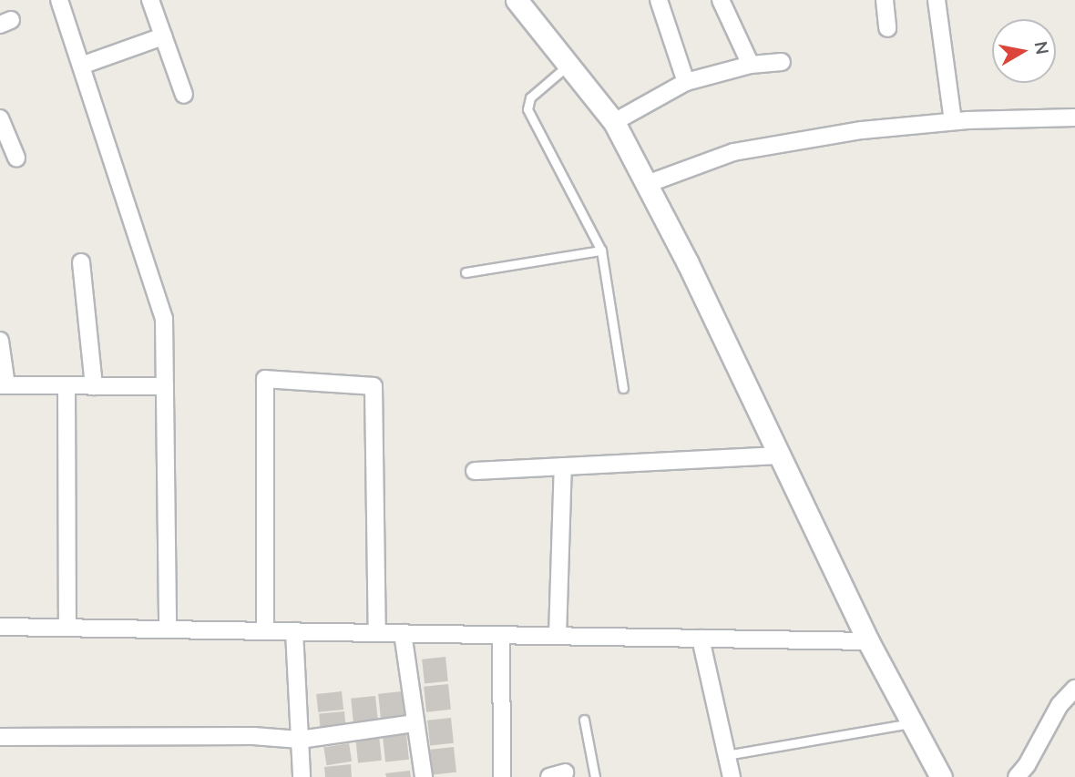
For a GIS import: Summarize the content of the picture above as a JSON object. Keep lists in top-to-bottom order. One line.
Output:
{"north":"right"}
